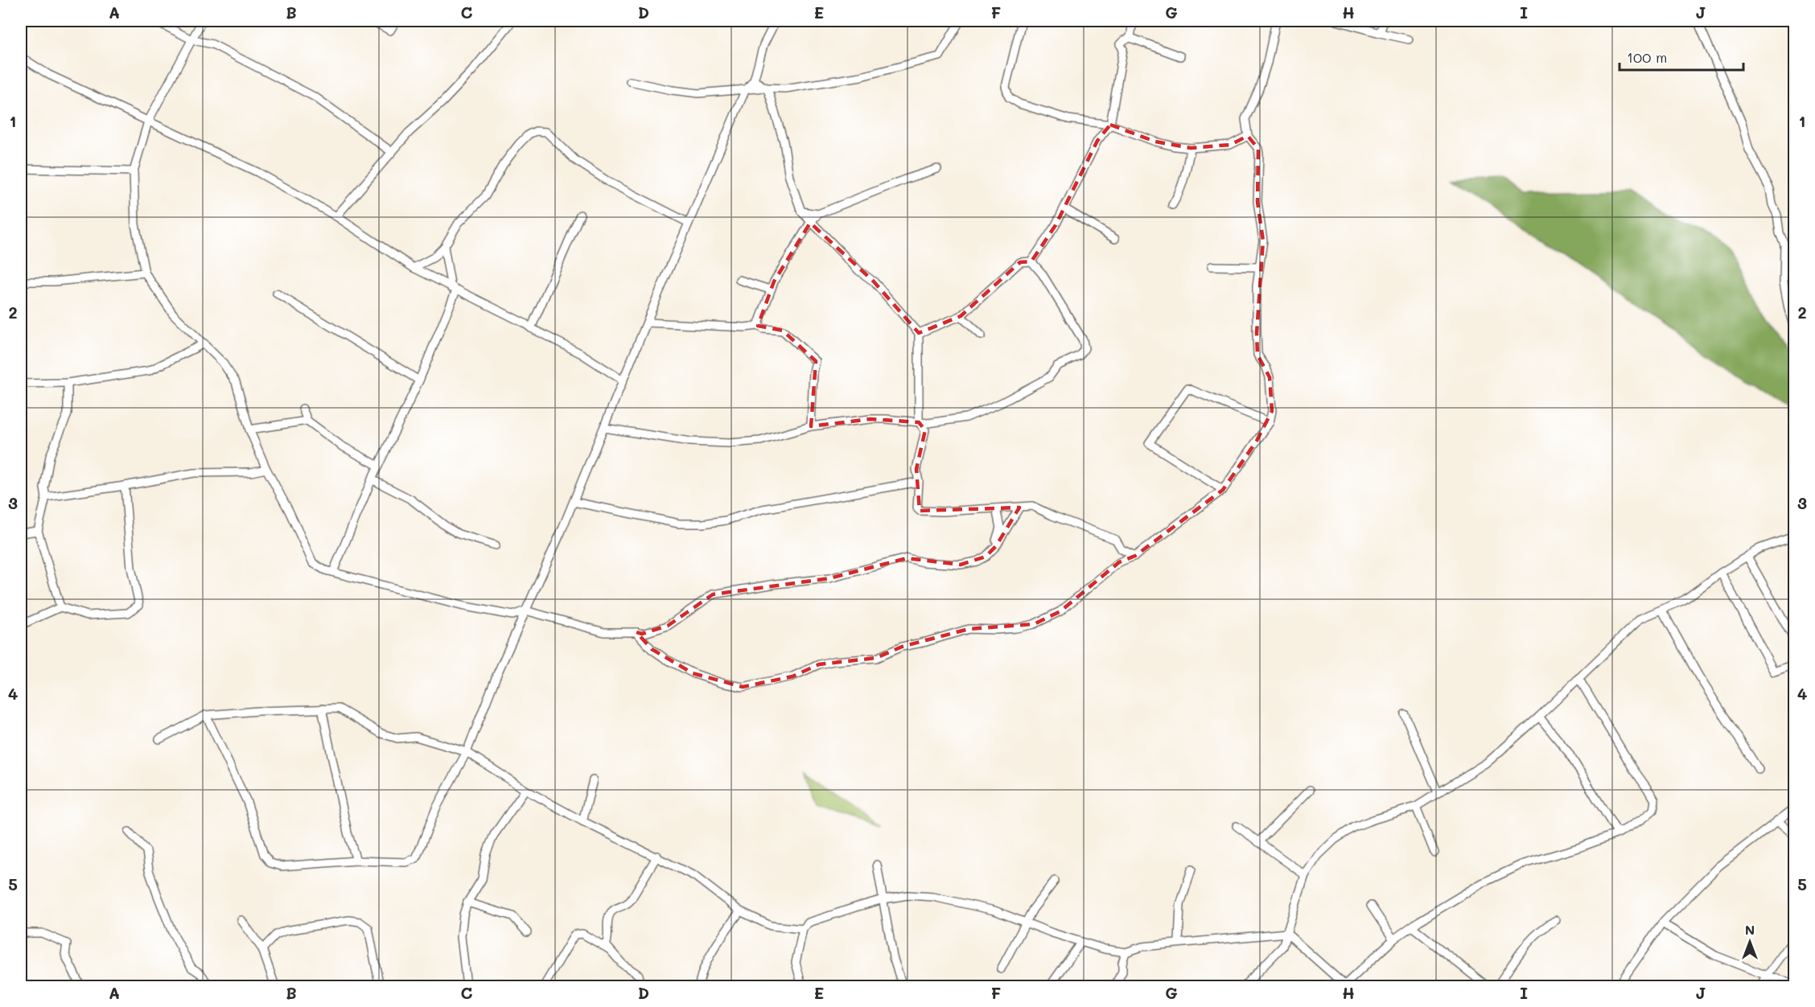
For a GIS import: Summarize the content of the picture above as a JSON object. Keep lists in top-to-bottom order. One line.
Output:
{"scale_bar":"100 m","north":"top","grid":{"columns":["A","B","C","D","E","F","G","H","I","J"],"rows":["1","2","3","4","5"]}}
